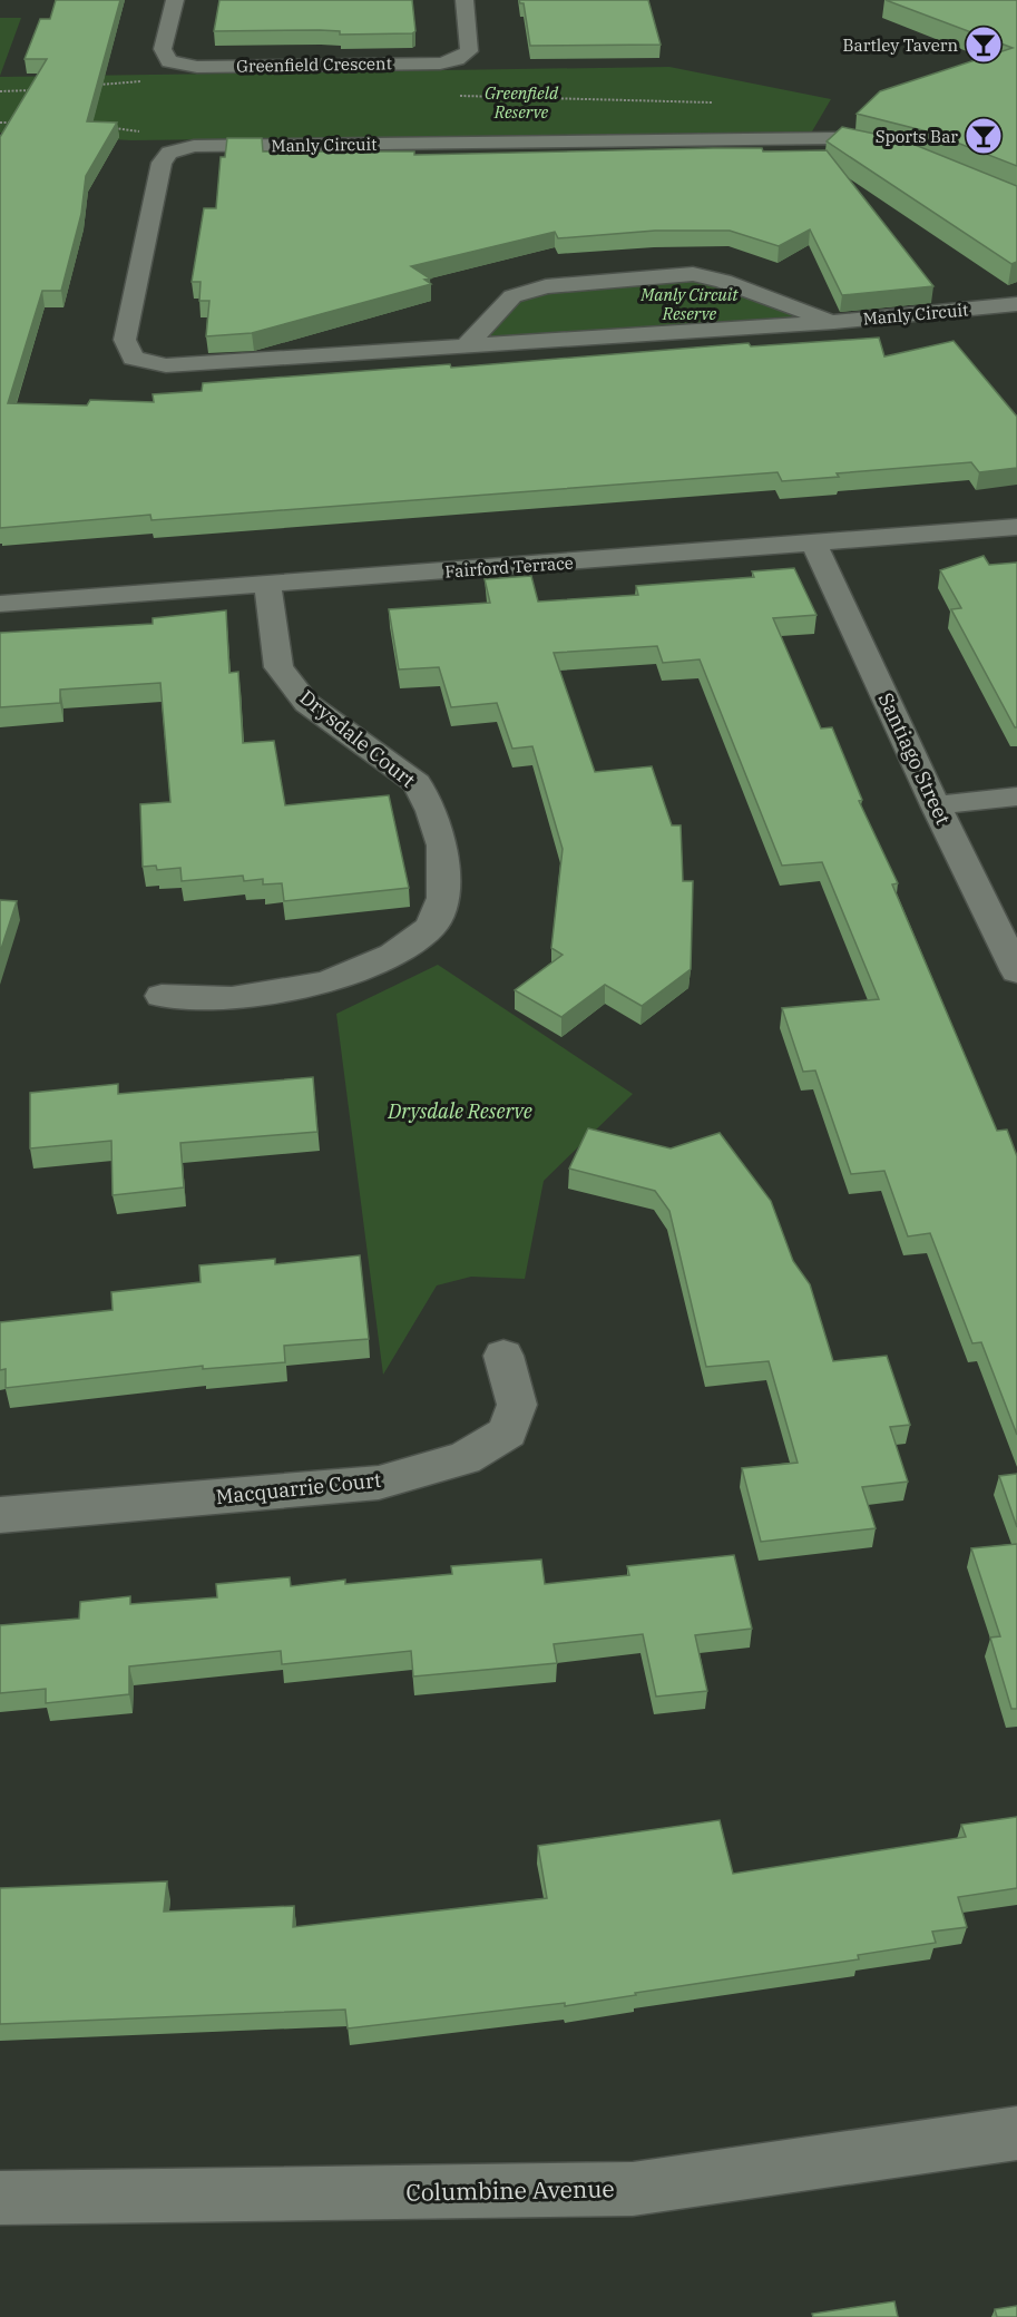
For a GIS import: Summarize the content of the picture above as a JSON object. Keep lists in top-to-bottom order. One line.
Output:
{"streets":{"street":["Greenfield Crescent","Manly Circuit","Fairford Terrace","Drysdale Court","Santiago Street","Macquarrie Court","Columbine Avenue"]},"crossings":[["Fairford Terrace","Drysdale Court"],["Fairford Terrace","Santiago Street"]],"parks":["Greenfield Reserve","Manly Circuit Reserve","Drysdale Reserve"],"places":{"bar":["Bartley Tavern","Sports Bar"]}}
